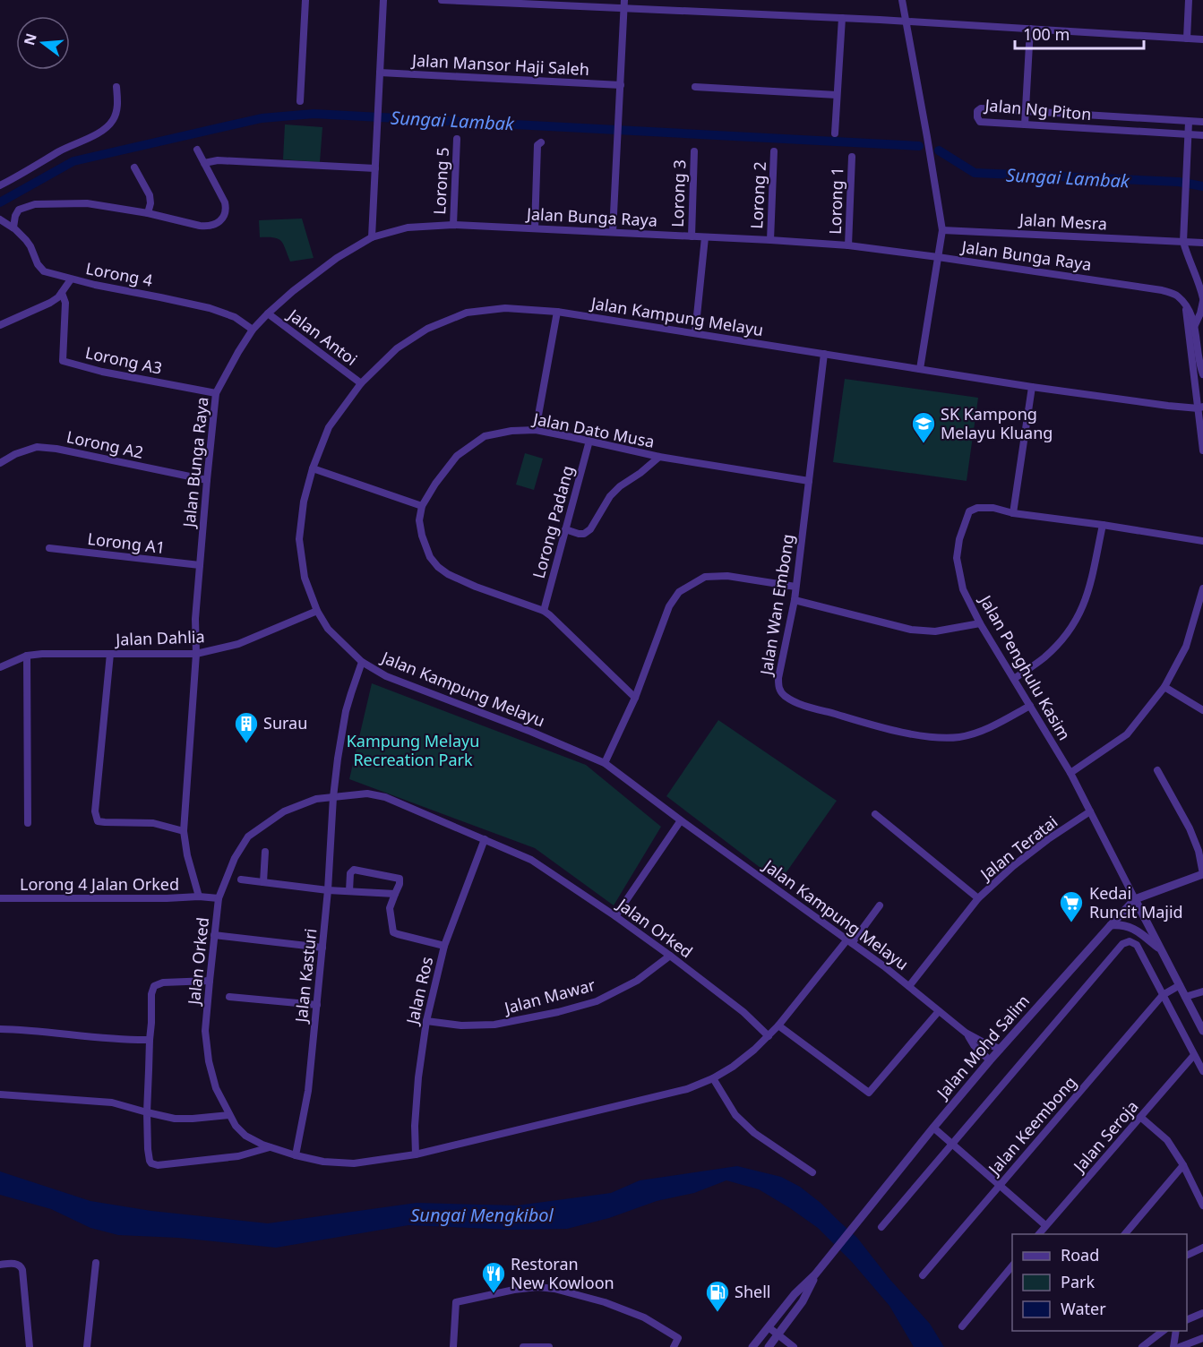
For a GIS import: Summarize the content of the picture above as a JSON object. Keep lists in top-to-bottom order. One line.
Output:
{"streets":{"street":["Jalan Mansor Haji Saleh","Jalan Ng Piton","Lorong 5","Lorong 3","Lorong 2","Lorong 1","Jalan Bunga Raya","Jalan Mesra","Lorong 4","Jalan Kampung Melayu","Jalan Antoi","Lorong A3","Jalan Dato Musa","Lorong A2","Lorong Padang","Lorong A1","Jalan Wan Embong","Jalan Dahlia","Jalan Penghulu Kasim","Jalan Teratai","Lorong 4 Jalan Orked","Jalan Orked","Jalan Kasturi","Jalan Ros","Jalan Mawar","Jalan Mohd Salim","Jalan Keembong","Jalan Seroja"]},"crossings":[["Lorong 5","Jalan Bunga Raya"],["Lorong 3","Jalan Bunga Raya"],["Lorong 2","Jalan Bunga Raya"],["Lorong 1","Jalan Bunga Raya"],["Jalan Bunga Raya","Lorong 4"],["Jalan Bunga Raya","Jalan Antoi"],["Jalan Bunga Raya","Lorong A3"],["Jalan Bunga Raya","Lorong A2"],["Jalan Bunga Raya","Lorong A1"],["Jalan Bunga Raya","Jalan Dahlia"],["Jalan Bunga Raya","Lorong 4 Jalan Orked"],["Jalan Kampung Melayu","Jalan Antoi"],["Jalan Kampung Melayu","Jalan Wan Embong"],["Jalan Kampung Melayu","Jalan Dahlia"],["Jalan Kampung Melayu","Jalan Teratai"],["Jalan Kampung Melayu","Jalan Orked"],["Jalan Kampung Melayu","Jalan Kasturi"],["Jalan Kampung Melayu","Jalan Mohd Salim"],["Jalan Dato Musa","Lorong Padang"],["Jalan Dato Musa","Jalan Wan Embong"],["Jalan Wan Embong","Jalan Penghulu Kasim"],["Jalan Penghulu Kasim","Jalan Teratai"],["Jalan Penghulu Kasim","Jalan Mohd Salim"],["Lorong 4 Jalan Orked","Jalan Orked"],["Jalan Orked","Jalan Kasturi"],["Jalan Orked","Jalan Ros"],["Jalan Orked","Jalan Mawar"],["Jalan Ros","Jalan Mawar"]],"water":["Sungai Lambak","Sungai Mengkibol"],"parks":["Kampung Melayu Recreation Park"],"places":{"school or university":["SK Kampong Melayu Kluang"],"building":["Surau"],"supermarket":["Kedai Runcit Majid"],"restaurant":["Restoran New Kowloon"],"fuel station":["Shell"]},"legend":["Road","Park","Water"],"scale_bar":"100 m","north":"left"}
